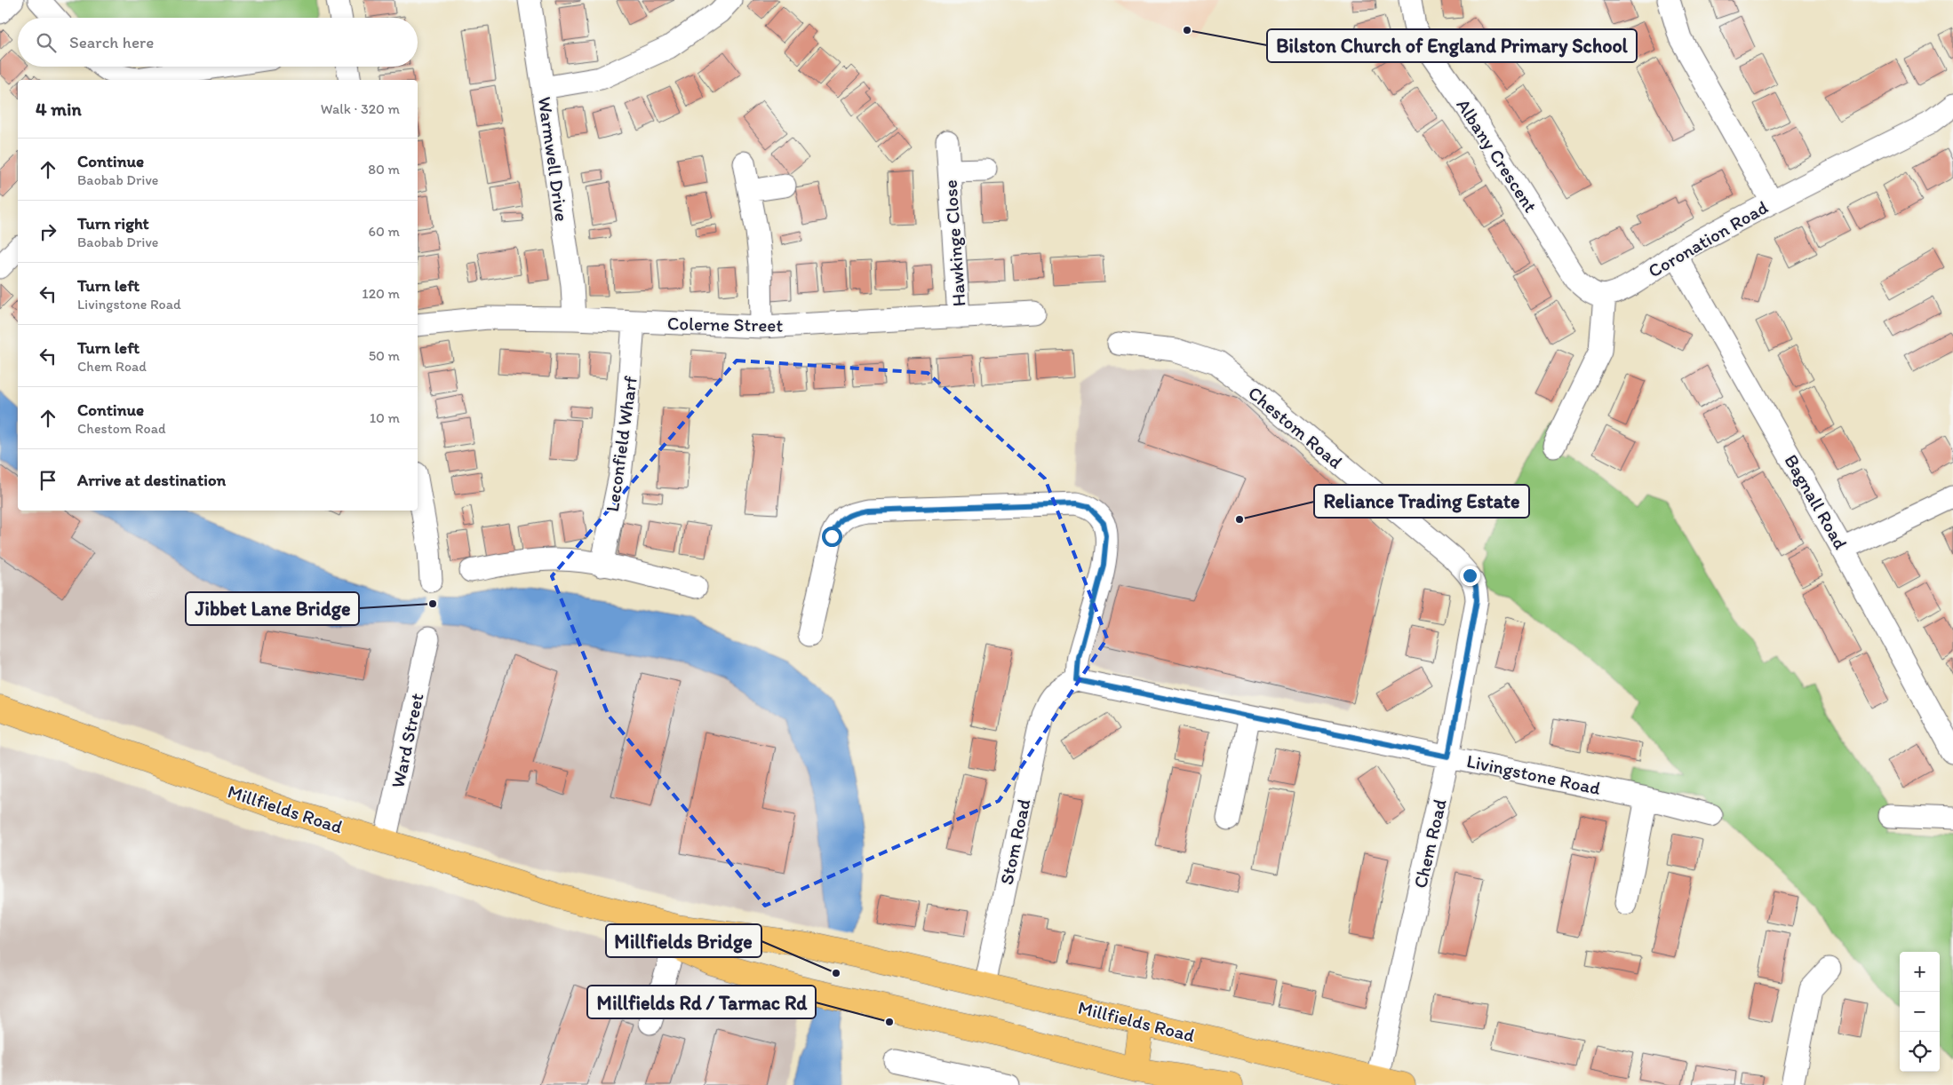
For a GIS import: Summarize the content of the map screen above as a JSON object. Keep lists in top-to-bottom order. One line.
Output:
{"streets":{"main road":["Millfields Road"],"street":["Albany Crescent","Warmwell Drive","Coronation Road","Hawkinge Close","Colerne Street","Chestom Road","Leconfield Wharf","Bagnall Road","Ward Street","Livingstone Road","Stom Road","Chem Road"]},"crossings":[["Albany Crescent","Coronation Road"],["Warmwell Drive","Colerne Street"],["Coronation Road","Bagnall Road"],["Hawkinge Close","Colerne Street"],["Colerne Street","Leconfield Wharf"],["Chestom Road","Chem Road"],["Ward Street","Millfields Road"],["Livingstone Road","Stom Road"],["Livingstone Road","Chem Road"],["Millfields Road","Stom Road"],["Millfields Road","Chem Road"]],"places":["Bilston Church of England Primary School","Reliance Trading Estate","Jibbet Lane Bridge","Millfields Bridge","Millfields Rd / Tarmac Rd"],"page":{"search":"Search here","heading":["4 min","Walk · 320 m"],"list":[["Continue","Baobab Drive","80 m"],["Turn right","Baobab Drive","60 m"],["Turn left","Livingstone Road","120 m"],["Turn left","Chem Road","50 m"],["Continue","Chestom Road","10 m"],"Arrive at destination"],"map_buttons":["+","−"]}}
